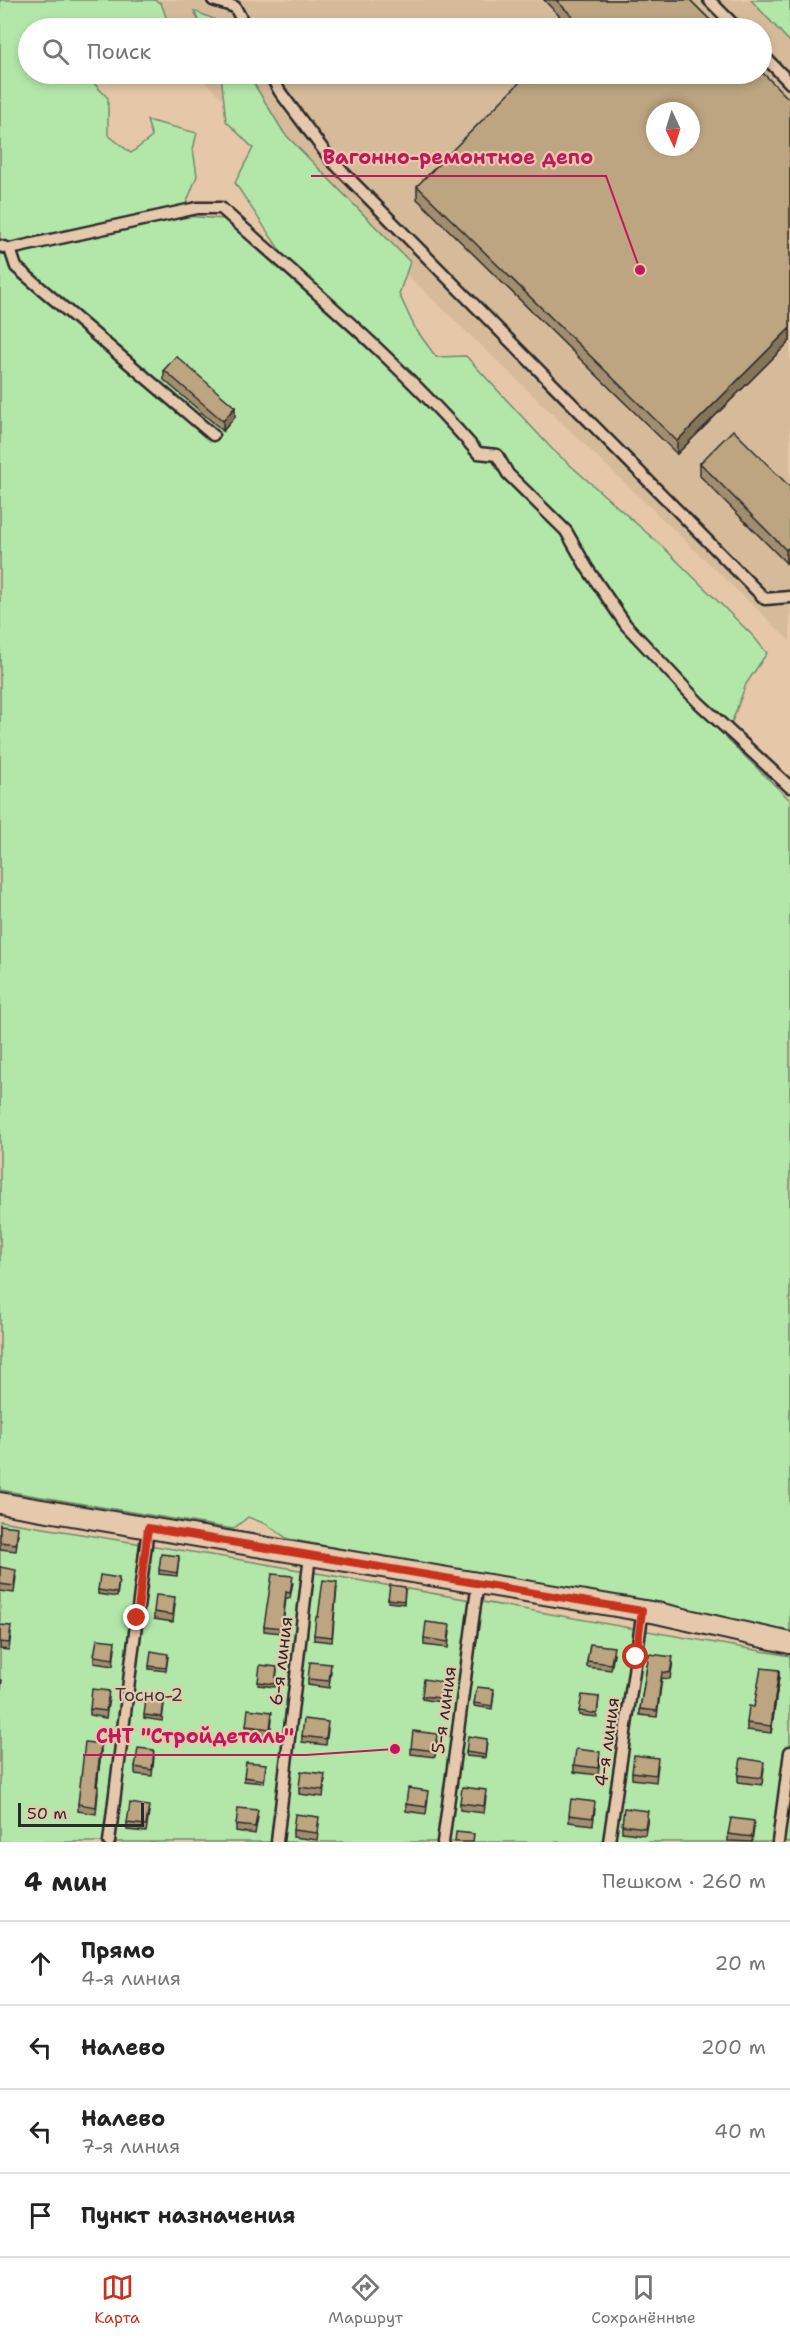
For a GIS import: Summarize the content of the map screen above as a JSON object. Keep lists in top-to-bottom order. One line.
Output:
{"streets":{"lane":["6-я линия","5-я линия","4-я линия"]},"parks":["Тосно-2"],"places":["Вагонно-ремонтное депо","СНТ \"Стройдеталь\""],"scale_bar":"50 m","north":"bottom","page":{"search":"Поиск","scale":"50 m","heading":["4 мин","Пешком · 260 m"],"list":[["Прямо","4-я линия","20 m"],["Налево","200 m"],["Налево","7-я линия","40 m"],"Пункт назначения"],"nav":["Карта","Маршрут","Сохранённые"]}}
